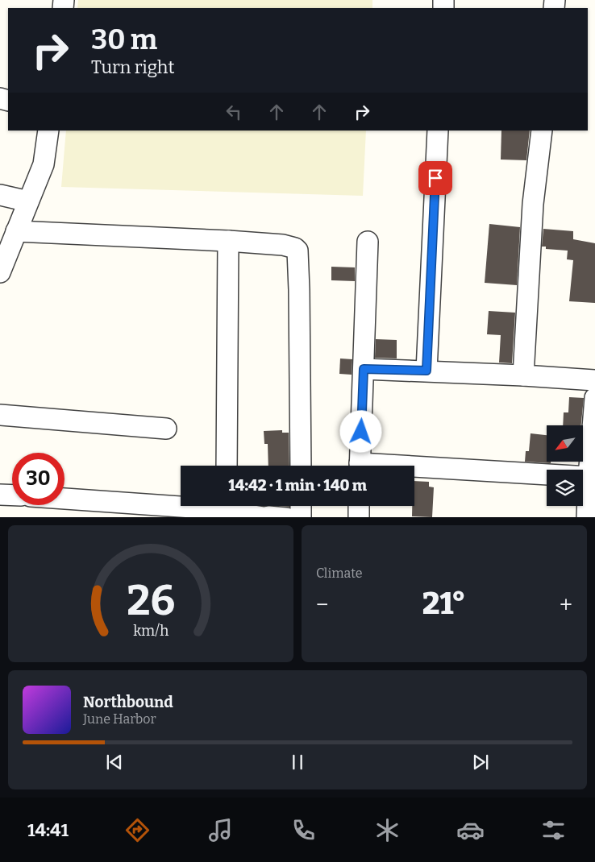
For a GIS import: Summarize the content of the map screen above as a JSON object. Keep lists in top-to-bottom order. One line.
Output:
{"north":"bottom left","page":{"turn":["30 m","Turn right"],"limit":"30","trip":"14:42 · 1 min · 140 m","tile":"Climate","heat":["−","21°","+"],"song":["Northbound","June Harbor"],"tabs":"14:41","gauge":["26","km/h"]}}
